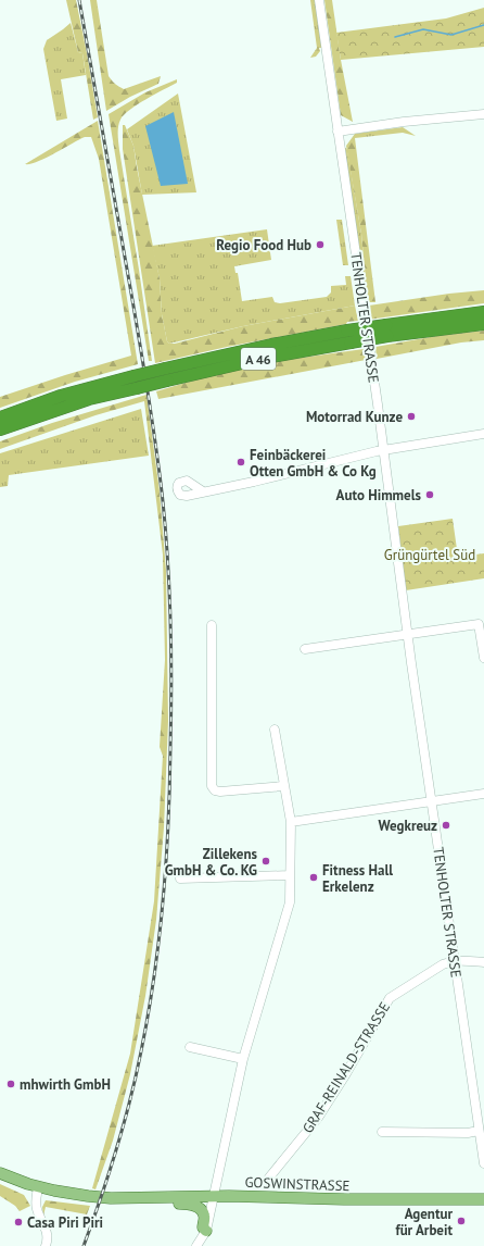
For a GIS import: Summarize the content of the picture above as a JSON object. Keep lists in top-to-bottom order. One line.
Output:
{"streets":{"highway":["A 46"],"main road":["GOSWINSTRASSE"],"street":["TENHOLTER STRASSE","GRAF-REINALD-STRASSE"]},"crossings":[["TENHOLTER STRASSE","GRAF-REINALD-STRASSE"]],"parks":["Grüngürtel Süd"],"places":["Regio Food Hub","Motorrad Kunze","Feinbäckerei Otten GmbH & Co Kg","Auto Himmels","Wegkreuz","Zillekens GmbH & Co. KG","Fitness Hall Erkelenz","mhwirth GmbH","Agentur für Arbeit","Casa Piri Piri"]}
